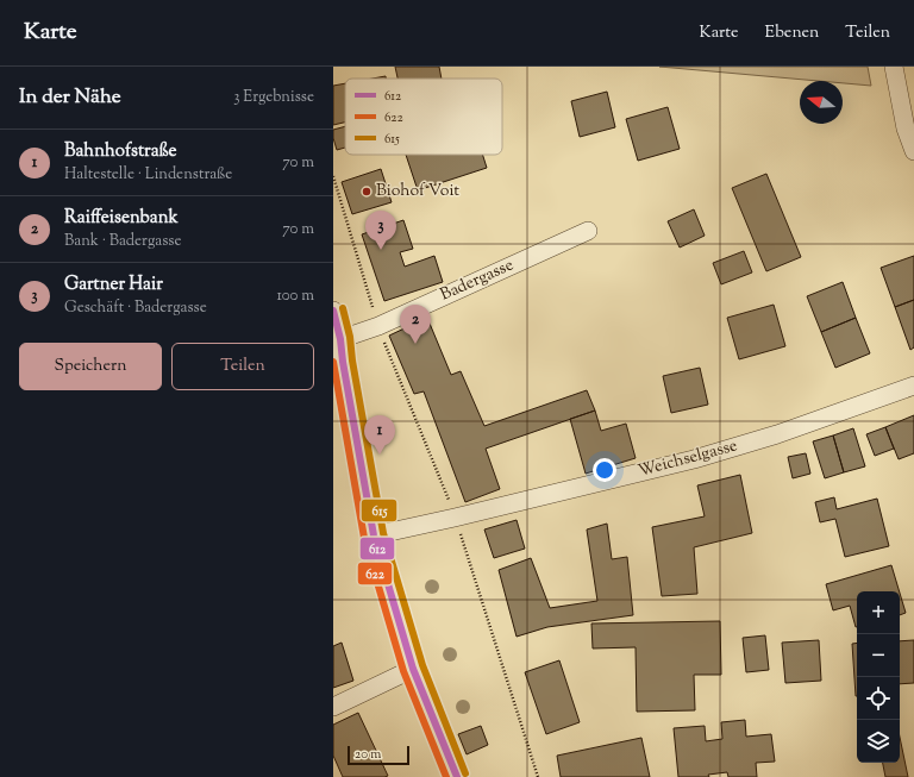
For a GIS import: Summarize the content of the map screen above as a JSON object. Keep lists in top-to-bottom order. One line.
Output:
{"streets":{"street":["Badergasse","Weichselgasse"]},"places":["Biohof Voit"],"lines":["transit line 615","transit line 612","transit line 622"],"legend":["612","622","615"],"scale_bar":"20 m","north":"left","page":{"header":"Karte","nav":["Karte","Ebenen","Teilen"],"heading":["In der Nähe","3 Ergebnisse"],"list":[{"mark":"1","name":"Bahnhofstraße","note":"Haltestelle · Lindenstraße","value":"70 m"},{"mark":"2","name":"Raiffeisenbank","note":"Bank · Badergasse","value":"70 m"},{"mark":"3","name":"Gartner Hair","note":"Geschäft · Badergasse","value":"100 m"}],"pins":["3","2","1"],"buttons":["Speichern","Teilen"],"map_buttons":["+","−"],"scale":"20 m"}}
